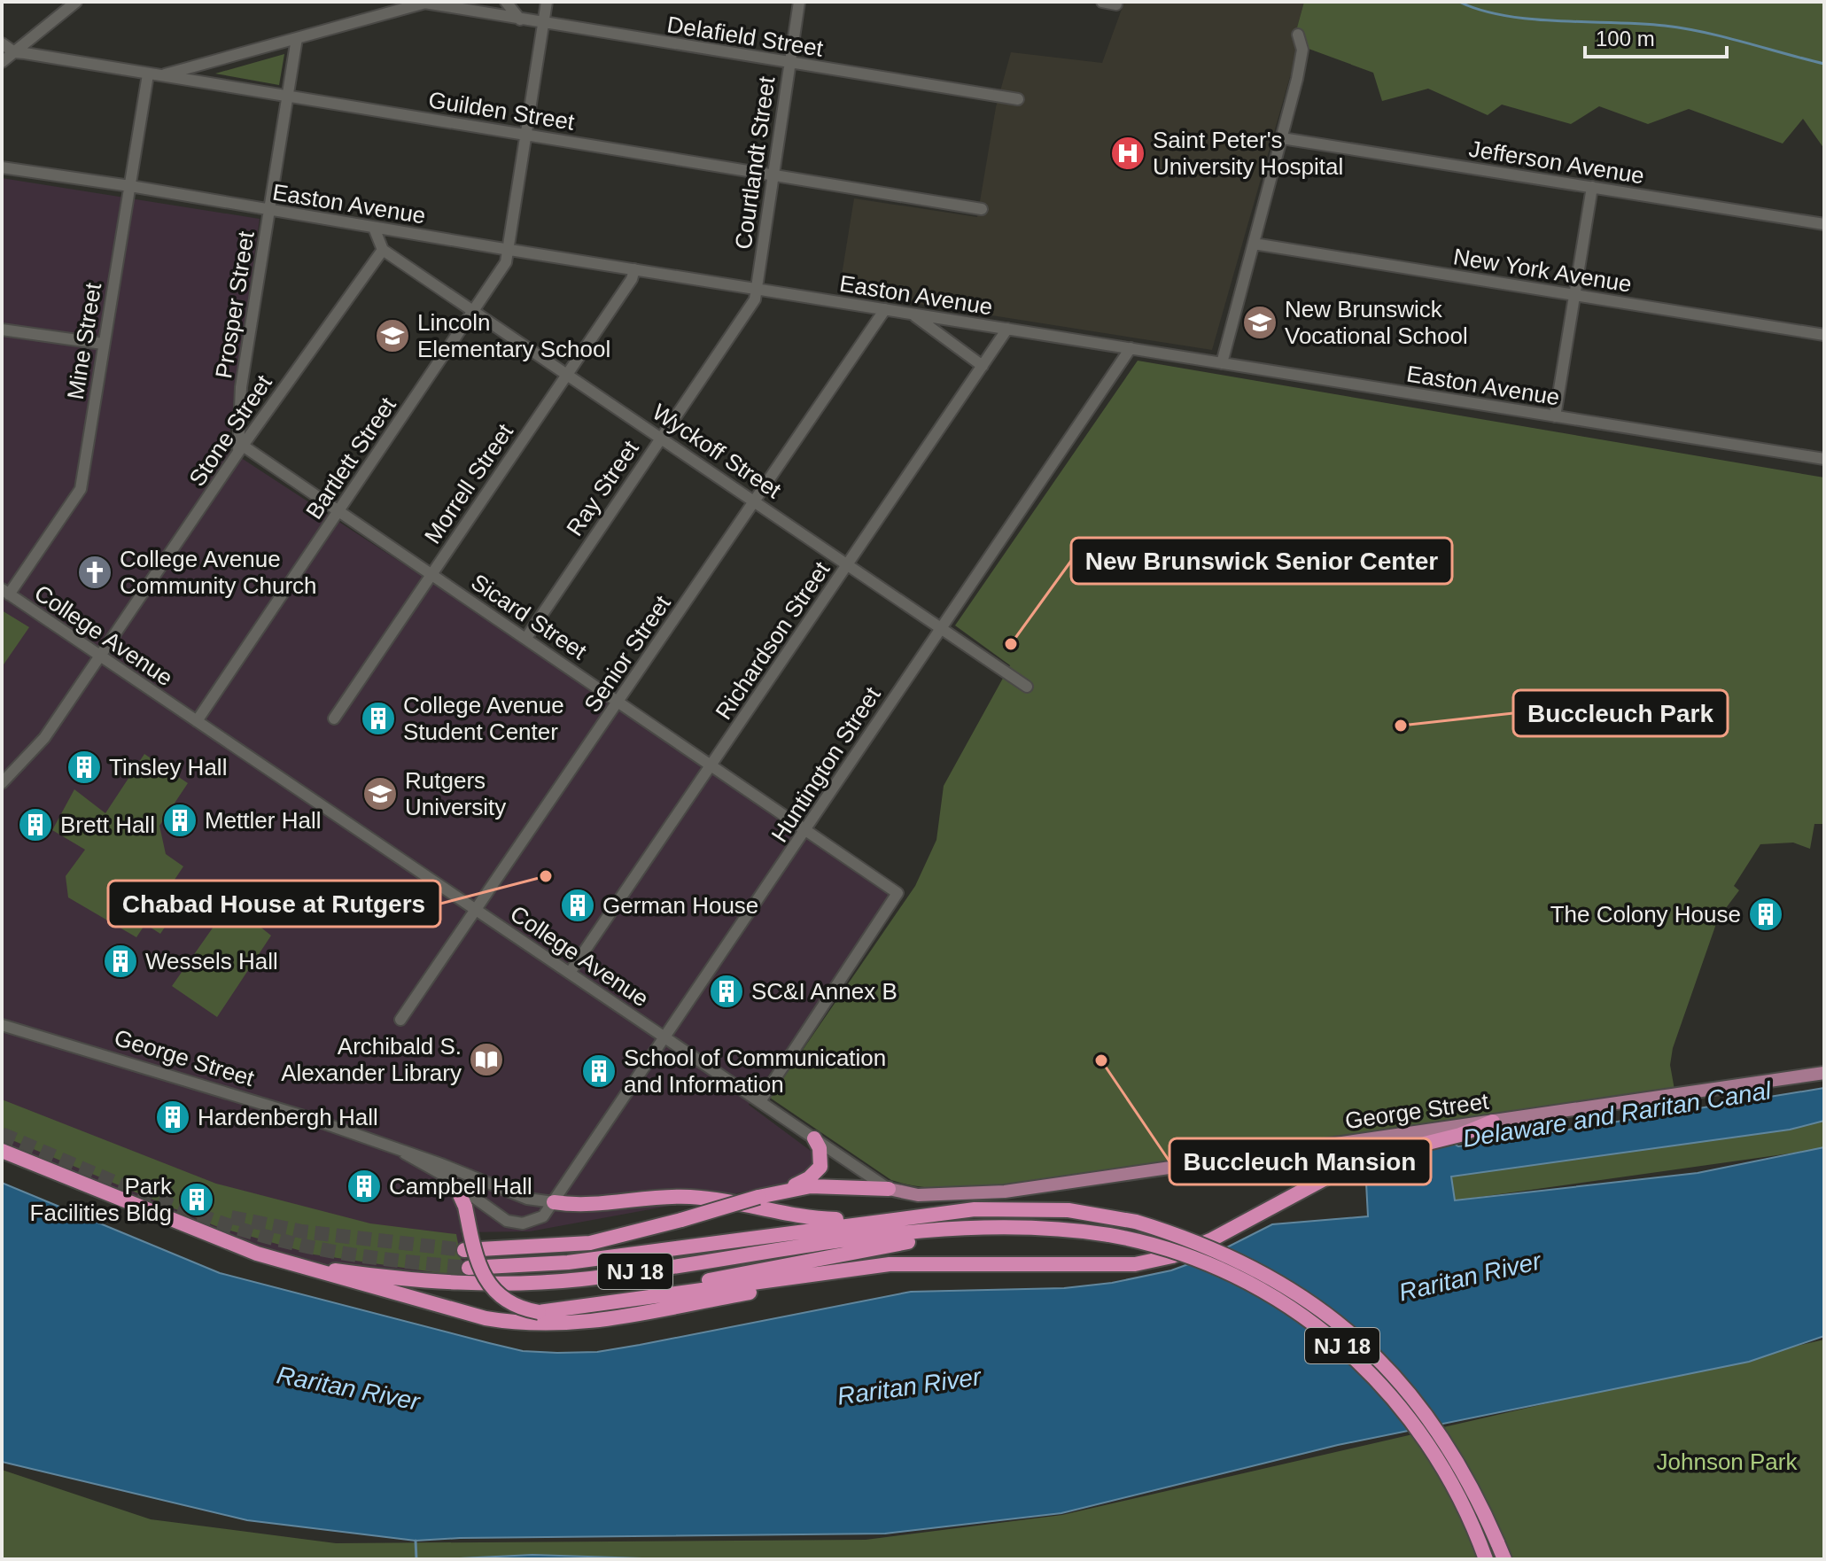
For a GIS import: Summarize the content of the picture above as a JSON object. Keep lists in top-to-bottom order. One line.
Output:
{"streets":{"highway":["NJ 18"],"main road":["George Street"],"street":["Delafield Street","Guilden Street","Jefferson Avenue","Courtlandt Street","Easton Avenue","New York Avenue","Prosper Street","Mine Street","Stone Street","Wyckoff Street","Bartlett Street","Morrell Street","Ray Street","Sicard Street","College Avenue","Richardson Street","Senior Street","Huntington Street"]},"crossings":[["Delafield Street","Courtlandt Street"],["Delafield Street","Bartlett Street"],["Guilden Street","Courtlandt Street"],["Guilden Street","Prosper Street"],["Guilden Street","Mine Street"],["Guilden Street","Bartlett Street"],["Courtlandt Street","Easton Avenue"],["Courtlandt Street","Ray Street"],["Easton Avenue","Prosper Street"],["Easton Avenue","Mine Street"],["Easton Avenue","Bartlett Street"],["Easton Avenue","Morrell Street"],["Easton Avenue","Ray Street"],["Easton Avenue","Richardson Street"],["Easton Avenue","Senior Street"],["Easton Avenue","Huntington Street"],["Prosper Street","Stone Street"],["Prosper Street","Sicard Street"],["Mine Street","College Avenue"],["Stone Street","Wyckoff Street"],["Stone Street","Sicard Street"],["Stone Street","College Avenue"],["Wyckoff Street","Bartlett Street"],["Wyckoff Street","Morrell Street"],["Wyckoff Street","Ray Street"],["Wyckoff Street","Richardson Street"],["Wyckoff Street","Senior Street"],["Wyckoff Street","Huntington Street"],["Bartlett Street","Sicard Street"],["Bartlett Street","College Avenue"],["Morrell Street","Sicard Street"],["Ray Street","Sicard Street"],["Sicard Street","College Avenue"],["Sicard Street","Richardson Street"],["Sicard Street","Senior Street"],["Sicard Street","Huntington Street"],["College Avenue","Richardson Street"],["College Avenue","Senior Street"],["College Avenue","Huntington Street"],["College Avenue","George Street"],["Huntington Street","George Street"]],"water":["Delaware and Raritan Canal","Raritan River"],"parks":["Johnson Park"],"places":{"hospital":["Saint Peter's University Hospital"],"school or university":["New Brunswick Vocational School","Lincoln Elementary School","Rutgers University"],"church":["College Avenue Community Church"],"other":["New Brunswick Senior Center","Buccleuch Park","Chabad House at Rutgers","Buccleuch Mansion"],"building":["College Avenue Student Center","Tinsley Hall","Mettler Hall","Brett Hall","German House","The Colony House","Wessels Hall","SC&I Annex B","School of Communication and Information","Hardenbergh Hall","Campbell Hall","Park Facilities Bldg"],"library":["Archibald S. Alexander Library"]},"scale_bar":"100 m"}
